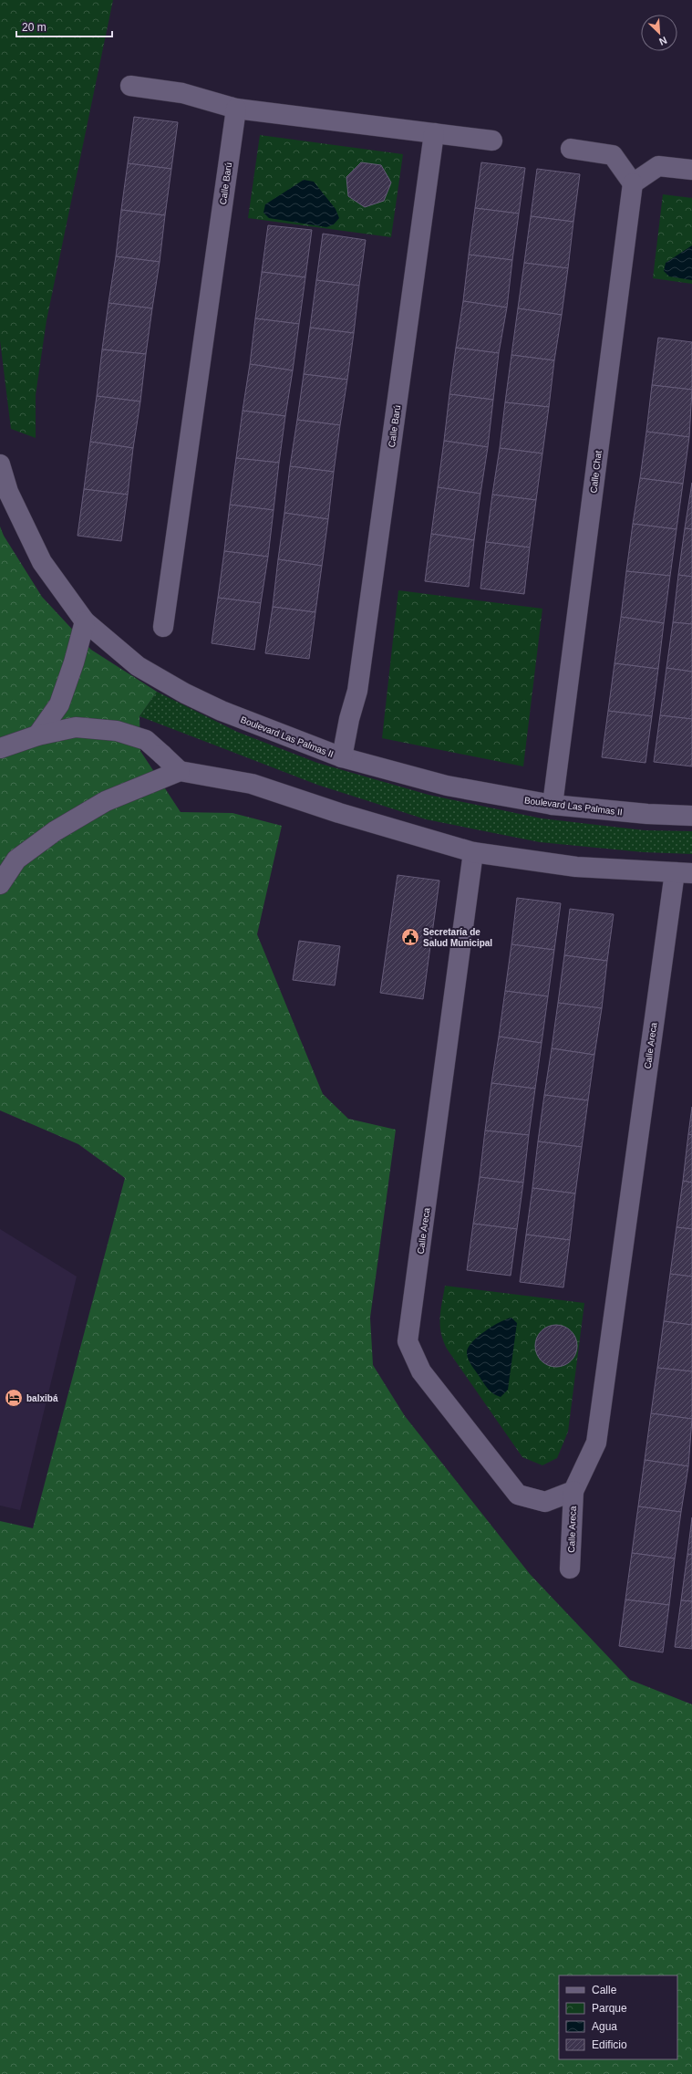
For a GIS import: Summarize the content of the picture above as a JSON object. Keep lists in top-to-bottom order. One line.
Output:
{"streets":{"street":["Calle Barú","Calle Chat","Boulevard Las Palmas II","Calle Areca"]},"crossings":[["Calle Barú","Boulevard Las Palmas II"],["Calle Chat","Boulevard Las Palmas II"]],"places":{"public building":["Secretaría de Salud Municipal"],"hotel":["balxibá"]},"legend":["Calle","Parque","Agua","Edificio"],"scale_bar":"20 m","north":"bottom right"}
